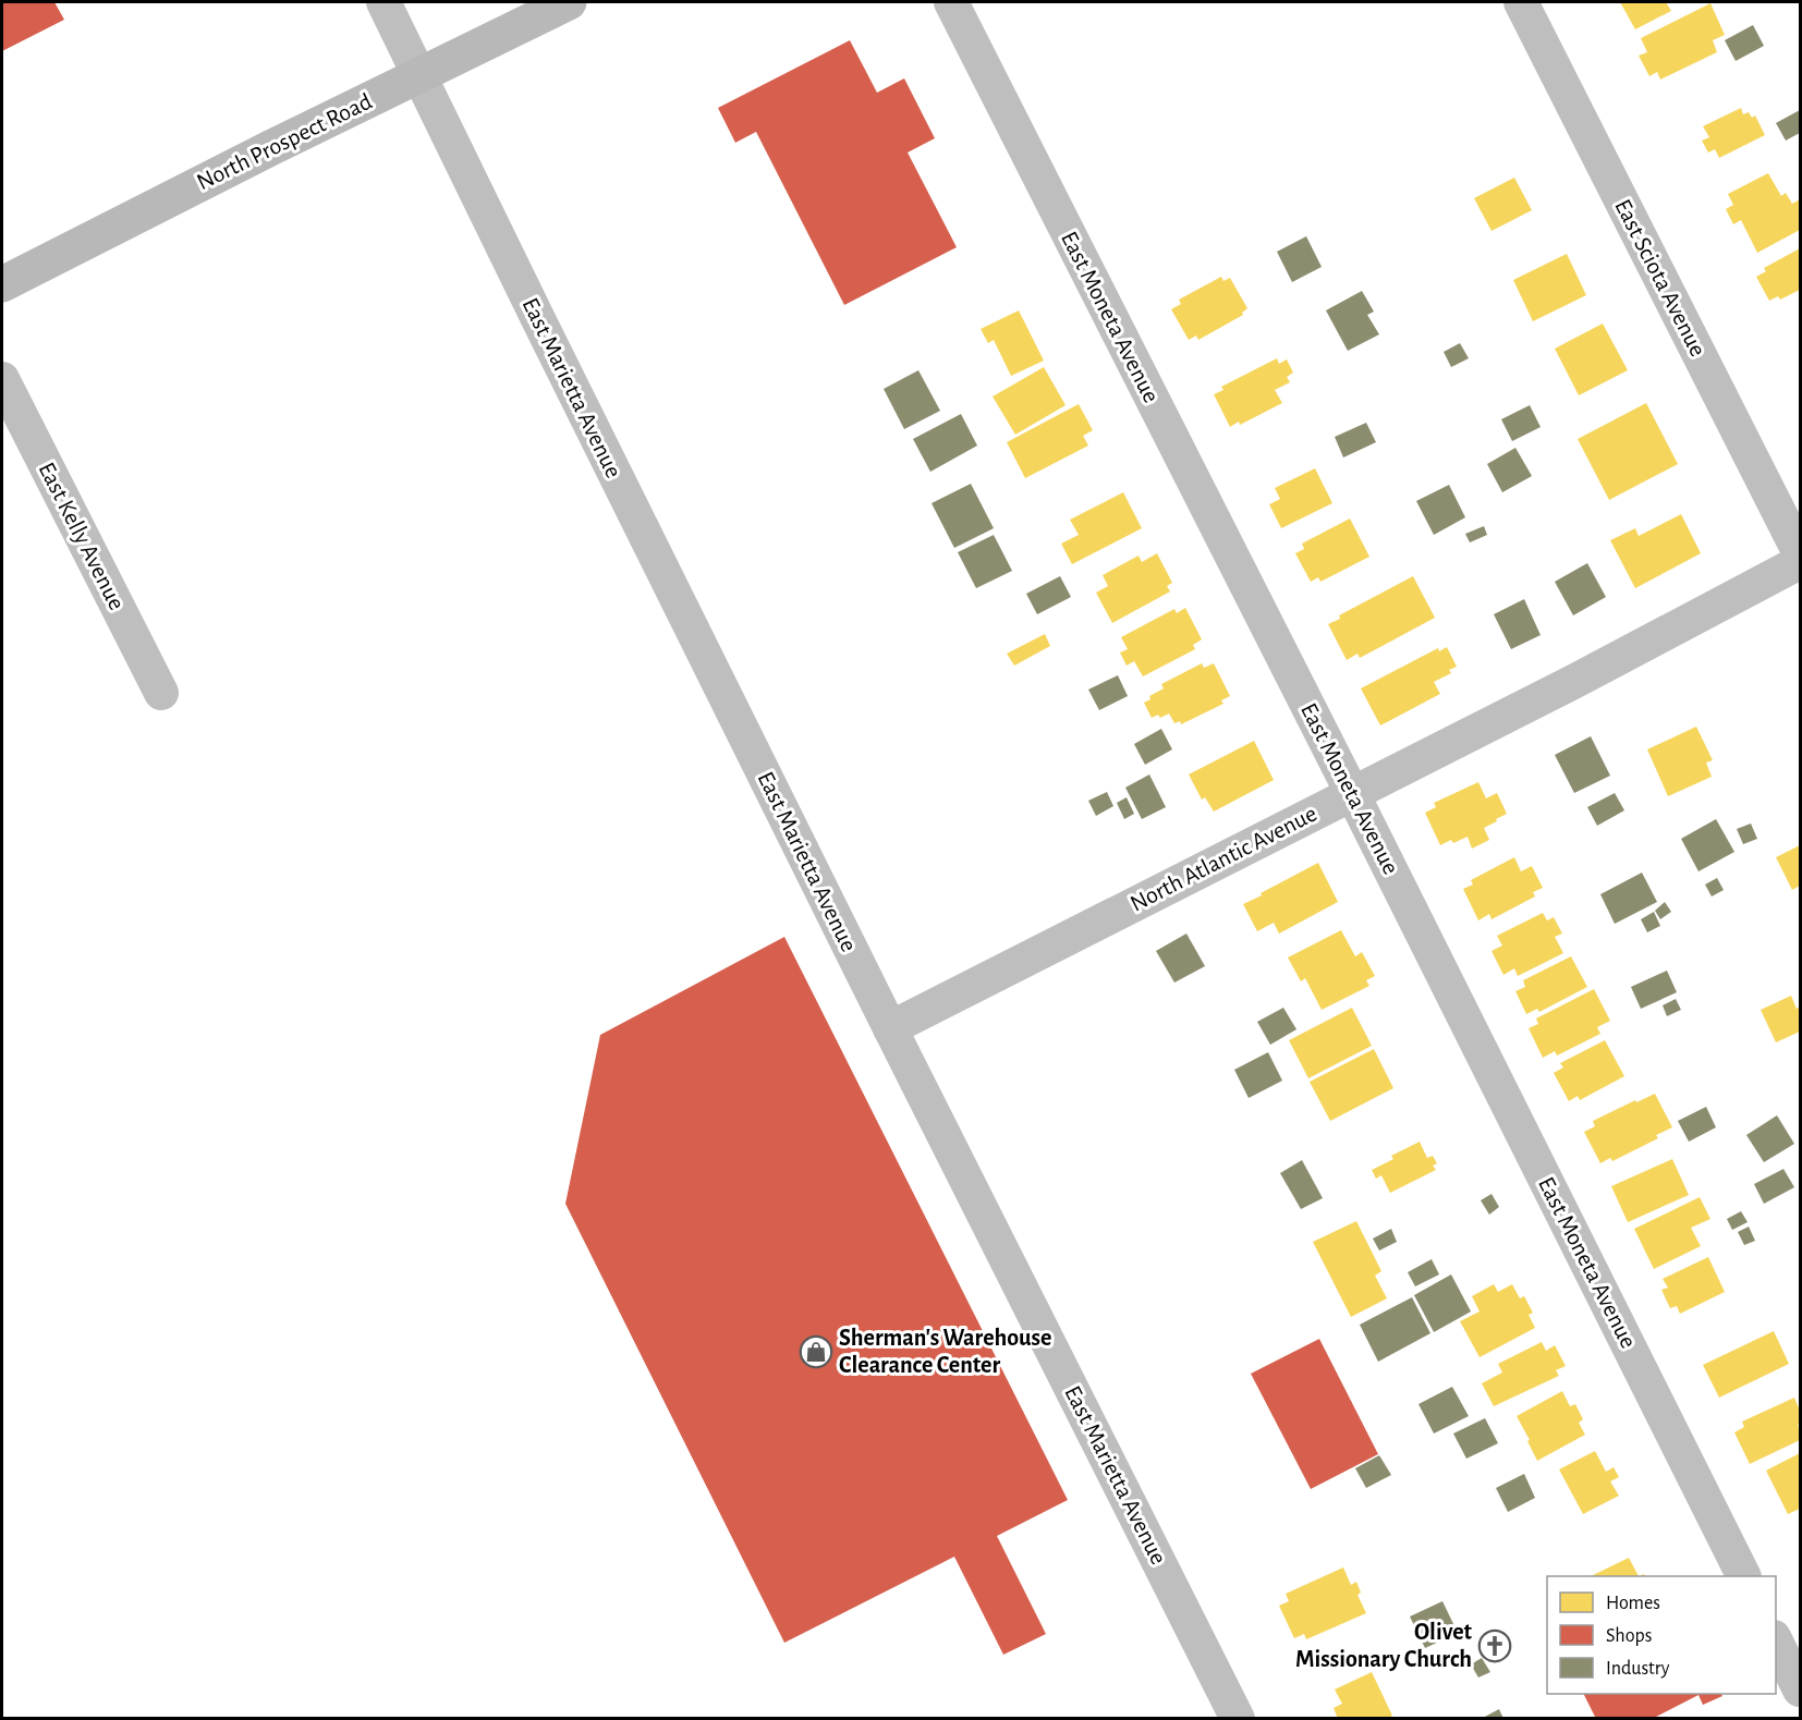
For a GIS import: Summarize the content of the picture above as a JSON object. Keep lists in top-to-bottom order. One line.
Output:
{"streets":{"main road":["North Prospect Road"],"street":["East Sciota Avenue","East Moneta Avenue","East Marietta Avenue","East Kelly Avenue","North Atlantic Avenue"]},"crossings":[["North Prospect Road","East Marietta Avenue"],["East Moneta Avenue","North Atlantic Avenue"],["East Marietta Avenue","North Atlantic Avenue"]],"places":{"shop":["Sherman's Warehouse Clearance Center"],"church":["Olivet Missionary Church"]},"legend":["Homes","Shops","Industry"]}
